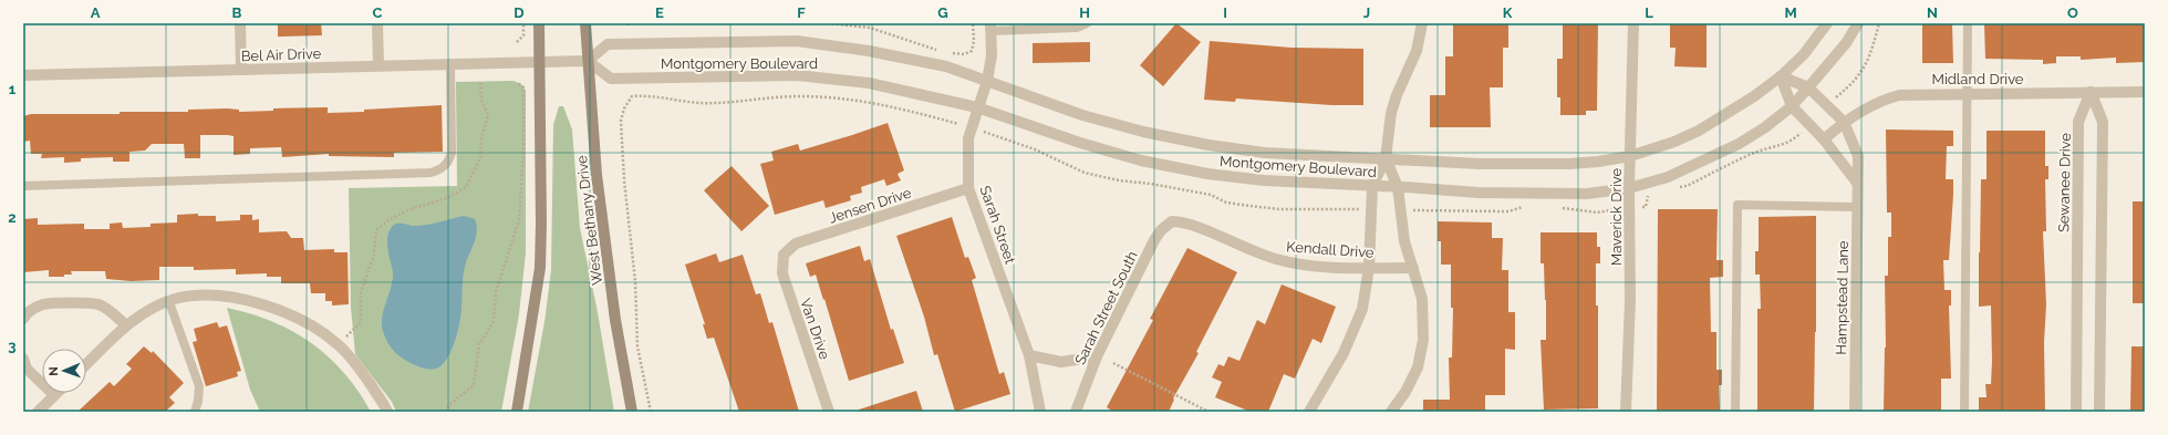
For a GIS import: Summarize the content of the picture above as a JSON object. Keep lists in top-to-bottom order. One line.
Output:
{"streets":{"main road":["West Bethany Drive"],"street":["Bel Air Drive","Montgomery Boulevard","Midland Drive","Sewanee Drive","Jensen Drive","Maverick Drive","Sarah Street","Kendall Drive","Hampstead Lane","Sarah Street South","Van Drive"]},"crossings":[["Montgomery Boulevard","Maverick Drive"],["Montgomery Boulevard","West Bethany Drive"],["Montgomery Boulevard","Sarah Street"],["Montgomery Boulevard","Hampstead Lane"],["Midland Drive","Sewanee Drive"],["Midland Drive","Hampstead Lane"],["Jensen Drive","Sarah Street"],["Jensen Drive","Van Drive"],["Kendall Drive","Sarah Street South"]],"north":"left","grid":{"columns":["A","B","C","D","E","F","G","H","I","J","K","L","M","N","O"],"rows":["1","2","3"]}}
